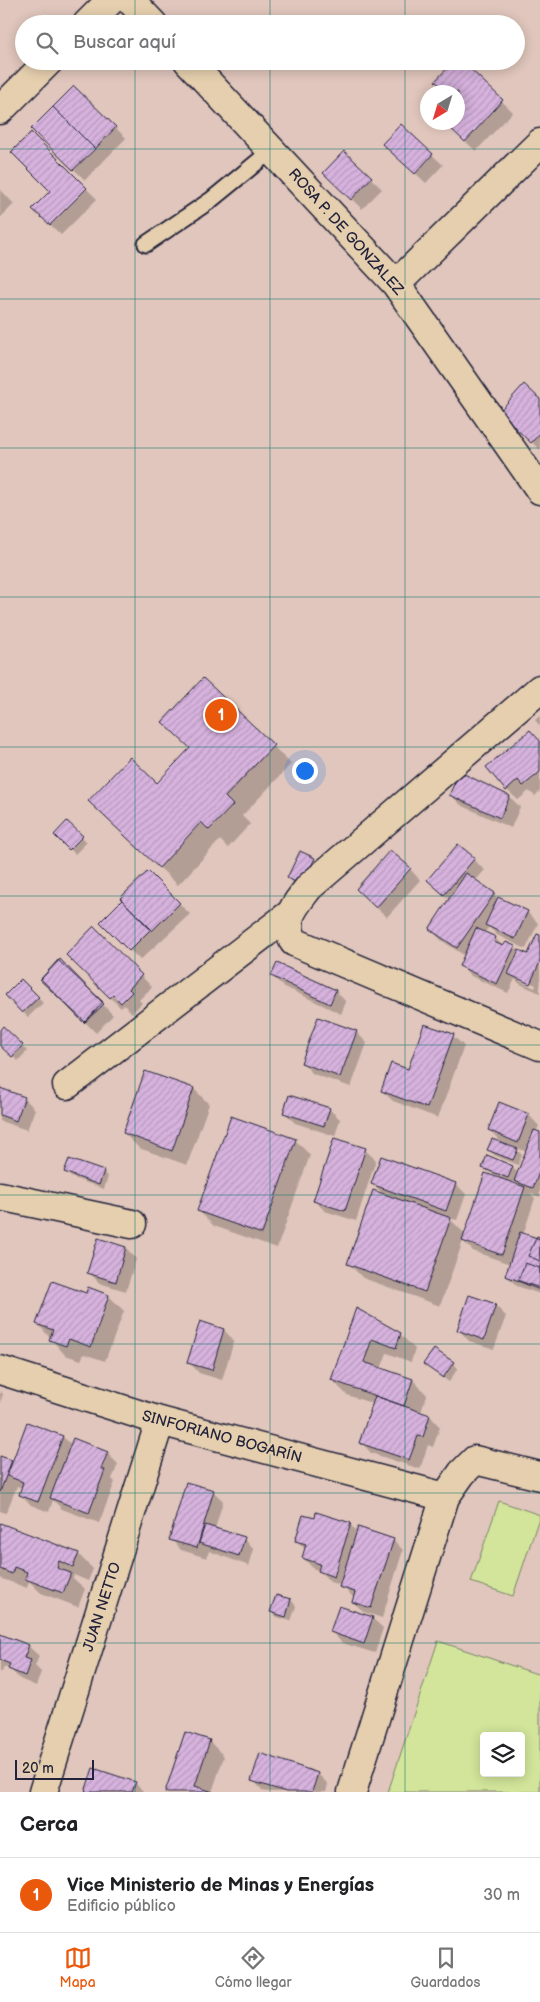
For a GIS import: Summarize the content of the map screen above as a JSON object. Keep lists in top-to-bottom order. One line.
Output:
{"streets":{"street":["ROSA P. DE GONZALEZ","SINFORIANO BOGARÍN","JUAN NETTO"]},"crossings":[["SINFORIANO BOGARÍN","JUAN NETTO"]],"scale_bar":"20 m","north":"bottom left","page":{"search":"Buscar aquí","pins":"1","scale":"20 m","heading":"Cerca","list":[{"mark":"1","name":"Vice Ministerio de Minas y Energías","note":"Edificio público","value":"30 m"}],"nav":["Mapa","Cómo llegar","Guardados"]}}
